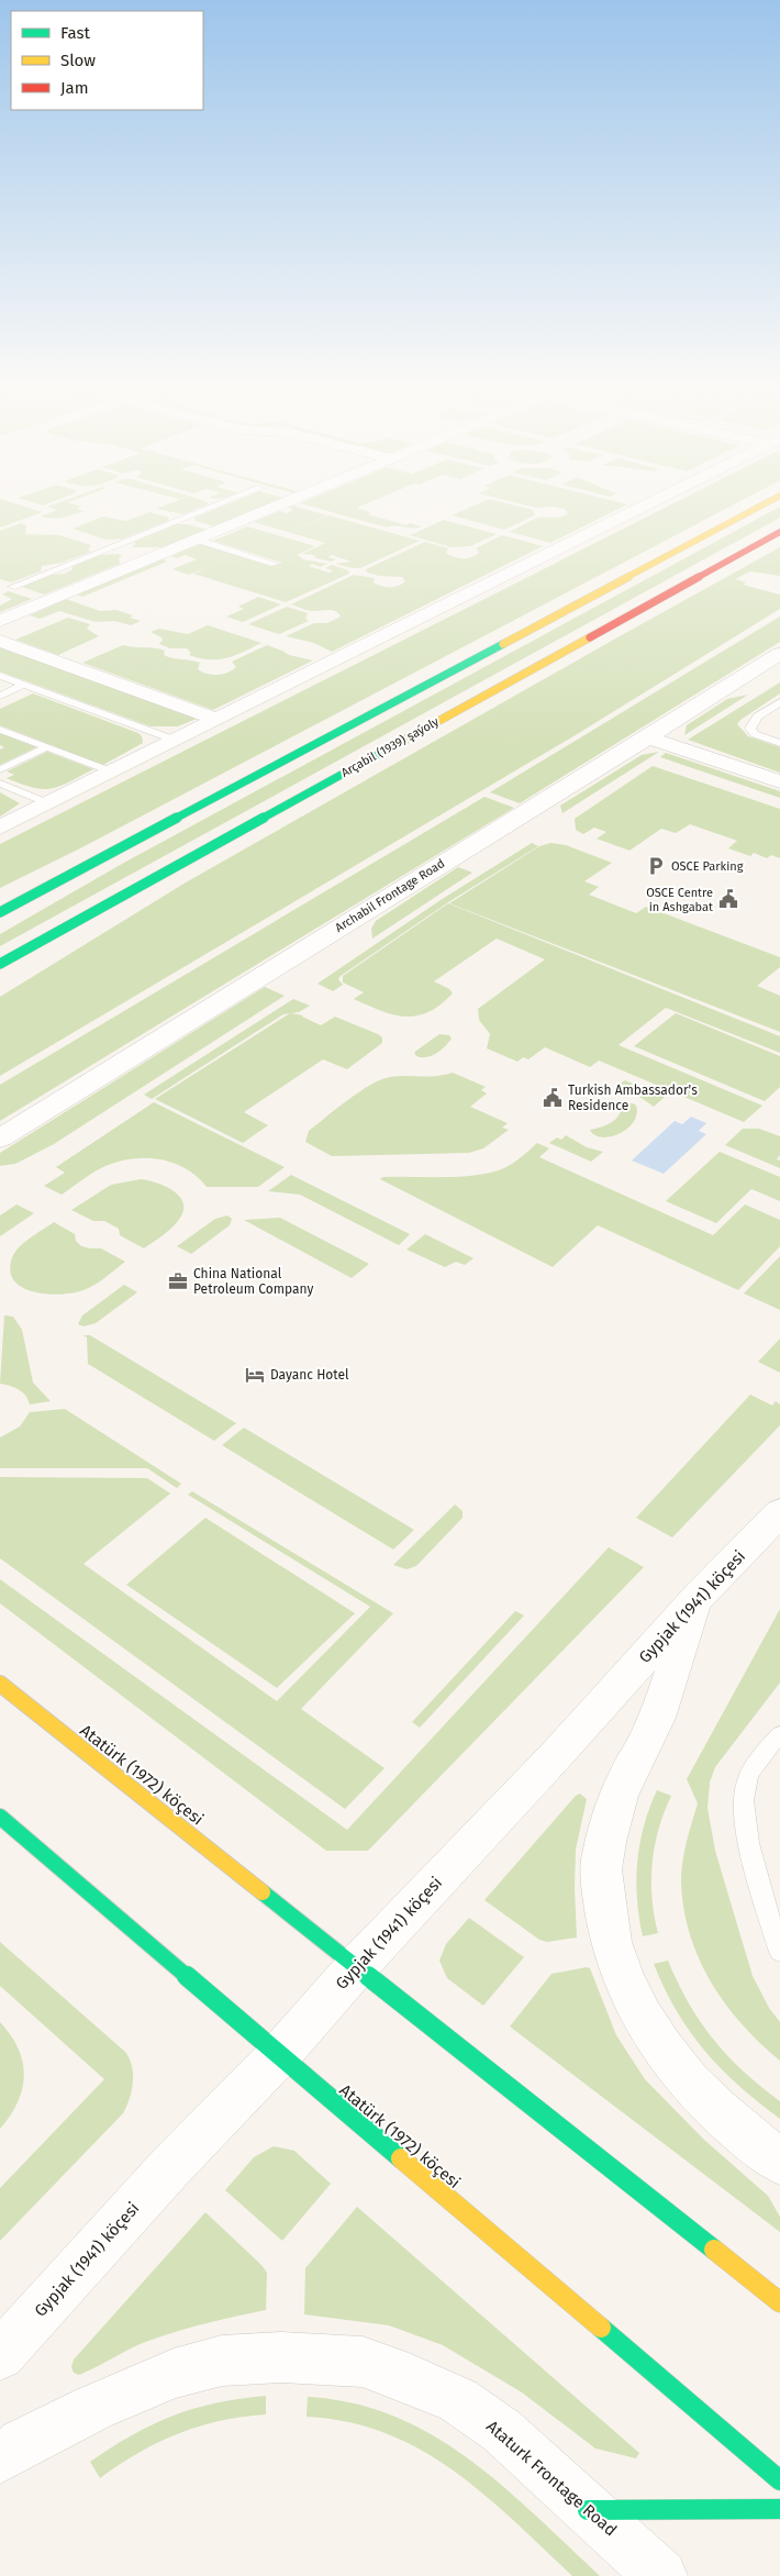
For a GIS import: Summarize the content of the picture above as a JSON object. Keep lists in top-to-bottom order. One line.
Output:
{"streets":{"main road":["Arçabil (1939) şaýoly","Atatürk (1972) köçesi"],"street":["Archabil Frontage Road","Gypjak (1941) köçesi","Ataturk Frontage Road"]},"crossings":[["Gypjak (1941) köçesi","Atatürk (1972) köçesi"]],"places":{"parking":["OSCE Parking"],"public building":["OSCE Centre in Ashgabat","Turkish Ambassador's Residence"],"office":["China National Petroleum Company"],"hotel":["Dayanc Hotel"]},"legend":["Fast","Slow","Jam"]}
